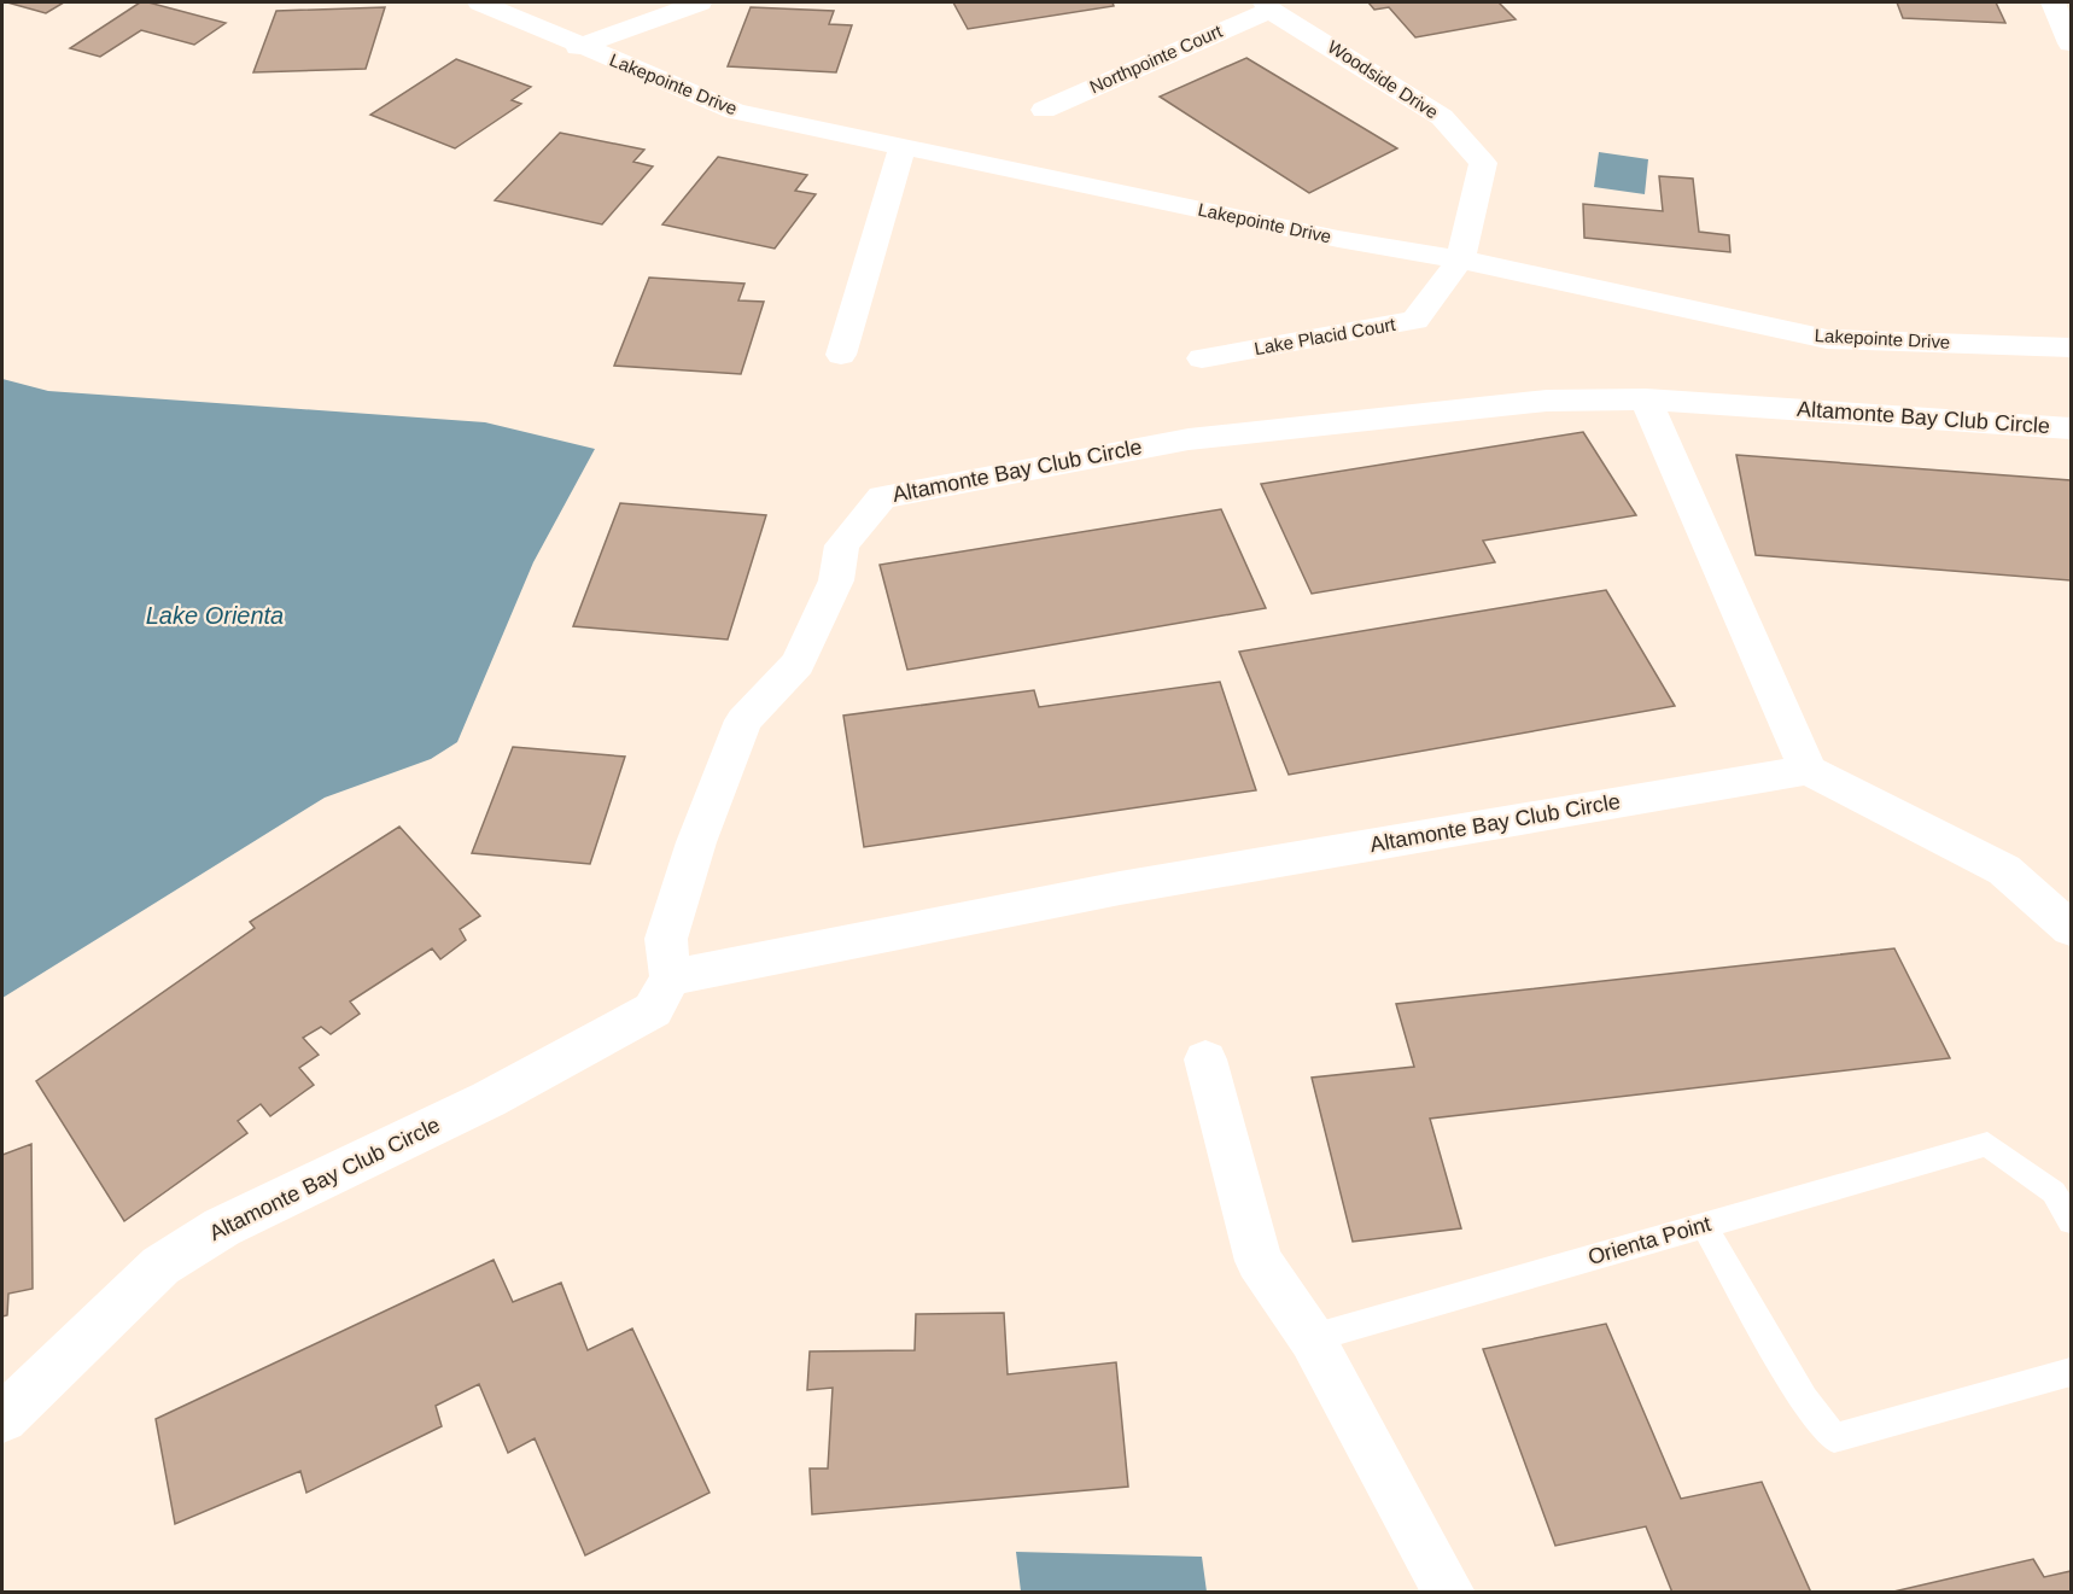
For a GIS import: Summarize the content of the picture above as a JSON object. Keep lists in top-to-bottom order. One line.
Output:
{"streets":{"street":["Northpointe Court","Woodside Drive","Lakepointe Drive","Lake Placid Court","Altamonte Bay Club Circle"],"lane":["Orienta Point"]},"crossings":[["Northpointe Court","Woodside Drive"],["Woodside Drive","Lakepointe Drive"],["Woodside Drive","Lake Placid Court"],["Lakepointe Drive","Lake Placid Court"]],"water":["Lake Orienta"]}
